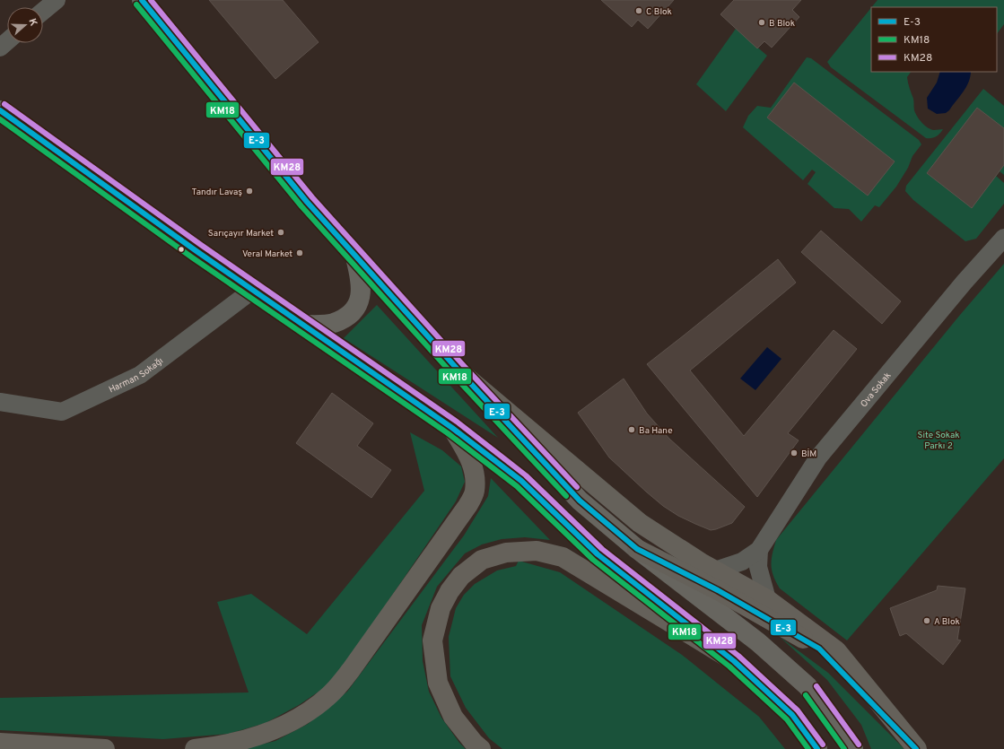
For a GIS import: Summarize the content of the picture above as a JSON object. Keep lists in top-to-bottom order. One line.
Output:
{"streets":{"street":["Harman Sokağı","Ova Sokak"]},"parks":["Site Sokak Parkı 2"],"places":["C Blok","B Blok","Tandır Lavaş","Sarıçayır Market","Veral Market","Ba Hane","BİM","A Blok"],"lines":["transit line E-3","transit line KM28","transit line KM18"],"legend":["E-3","KM18","KM28"],"north":"right"}
